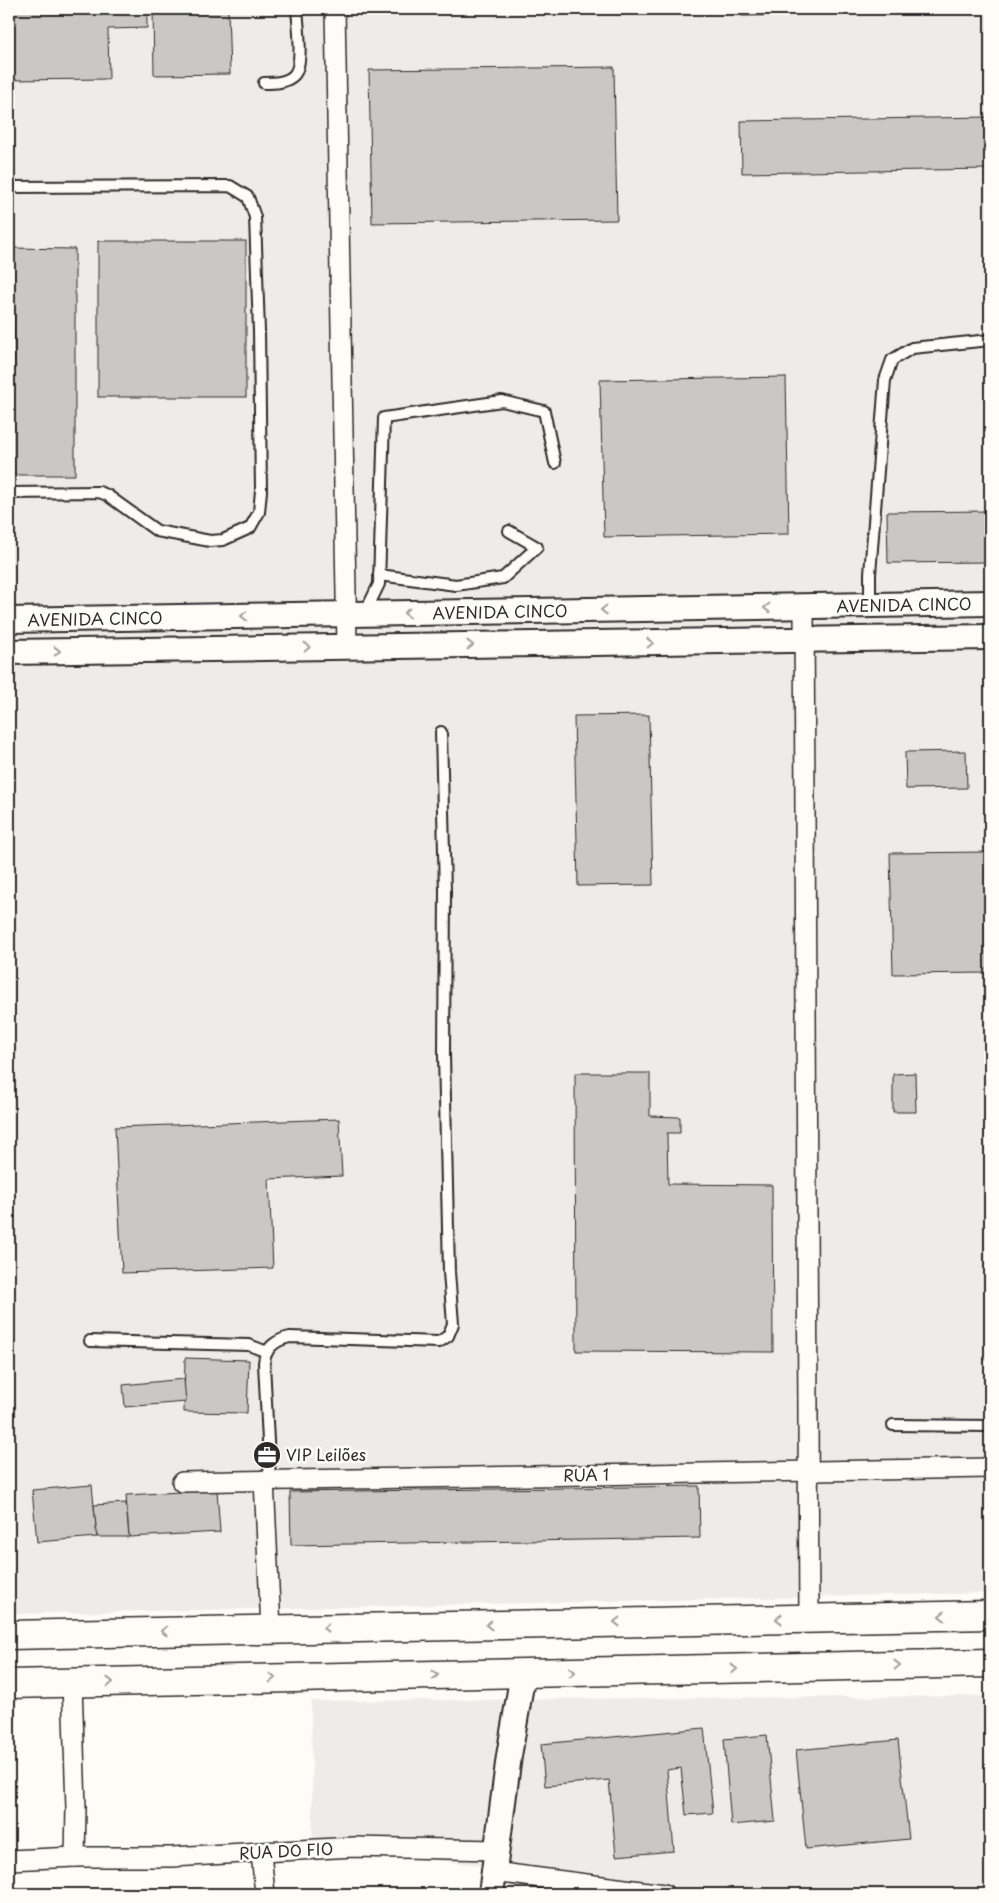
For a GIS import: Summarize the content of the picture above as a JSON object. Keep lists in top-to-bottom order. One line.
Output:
{"streets":{"street":["AVENIDA CINCO","RUA 1","RUA DO FIO"]},"places":{"office":["VIP Leilões"]}}
